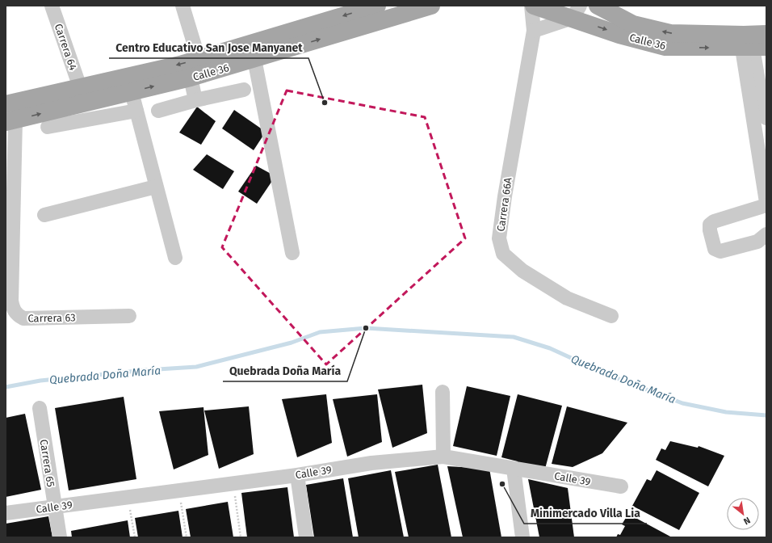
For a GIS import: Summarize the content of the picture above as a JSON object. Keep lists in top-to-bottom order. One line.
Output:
{"streets":{"main road":["Calle 36"],"street":["Carrera 64","Carrera 66A","Carrera 63","Carrera 65","Calle 39"]},"crossings":[["Calle 36","Carrera 64"],["Calle 36","Carrera 63"],["Carrera 65","Calle 39"]],"water":["Quebrada Doña María"],"places":["Centro Educativo San Jose Manyanet","Quebrada Doña María","Minimercado Villa Lia"],"north":"bottom right"}
